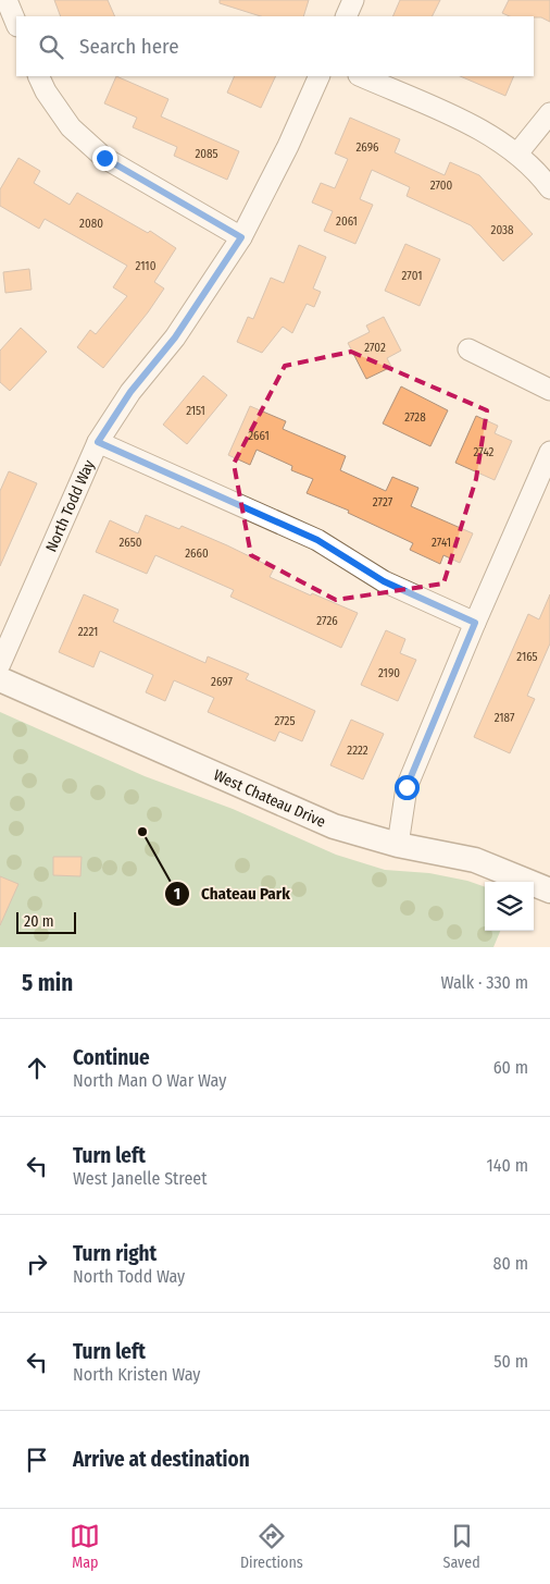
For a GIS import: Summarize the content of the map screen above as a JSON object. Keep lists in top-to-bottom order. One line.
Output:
{"streets":{"street":["North Todd Way","West Chateau Drive"]},"places":["Chateau Park"],"house_numbers":["2696","2085","2700","2061","2080","2038","2110","2701","2702","2151","2728","2661","2742","2727","2650","2741","2660","2726","2221","2165","2190","2697","2187","2725","2222"],"scale_bar":"20 m","page":{"search":"Search here","scale":"20 m","heading":["5 min","Walk · 330 m"],"list":[["Continue","North Man O War Way","60 m"],["Turn left","West Janelle Street","140 m"],["Turn right","North Todd Way","80 m"],["Turn left","North Kristen Way","50 m"],"Arrive at destination"],"nav":["Map","Directions","Saved"]}}
